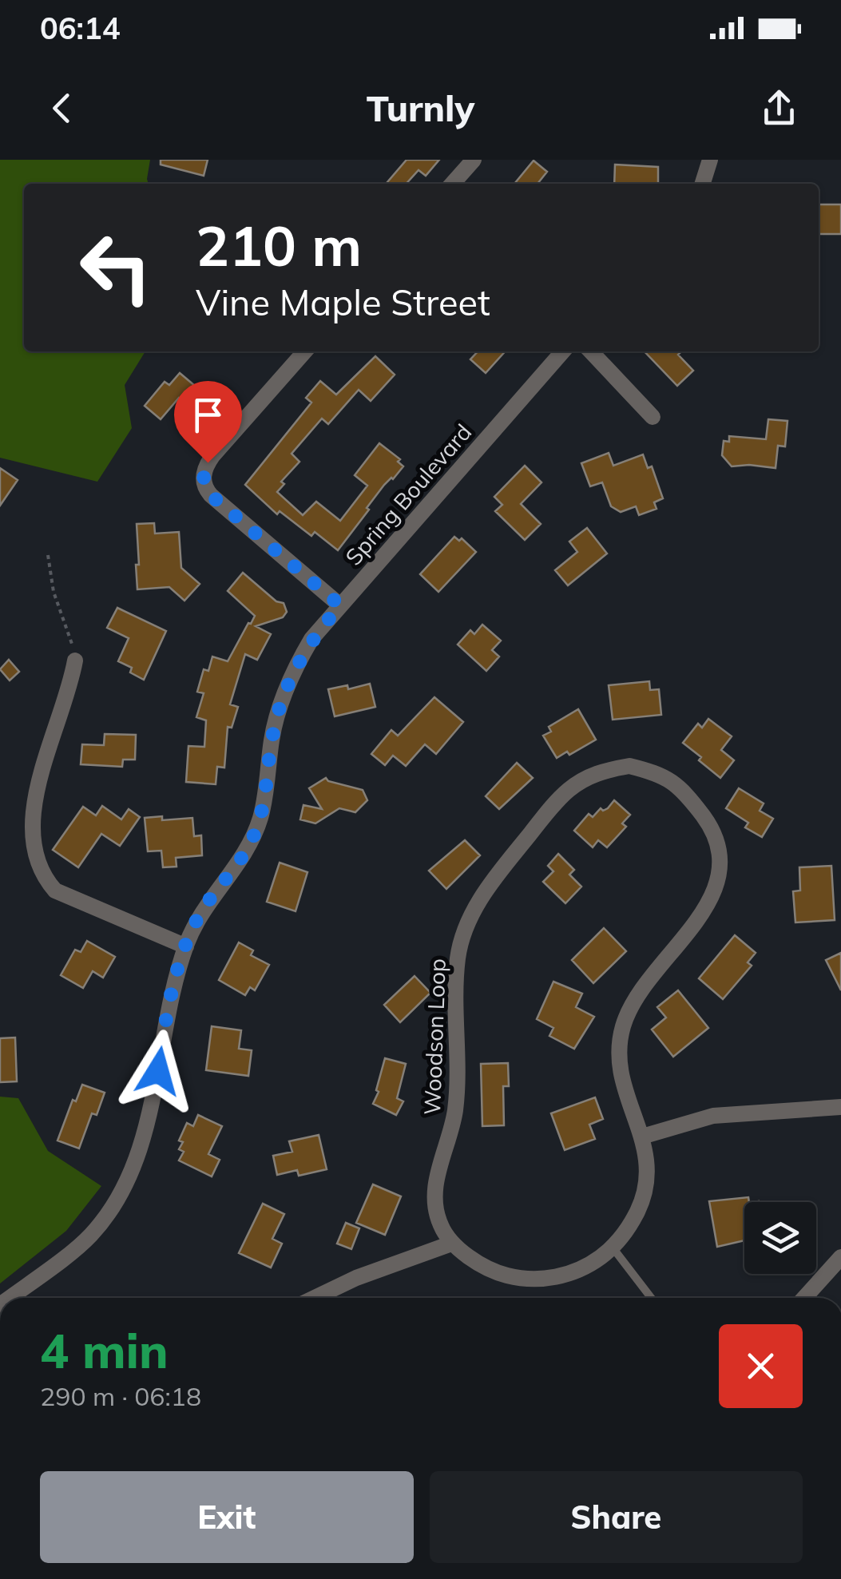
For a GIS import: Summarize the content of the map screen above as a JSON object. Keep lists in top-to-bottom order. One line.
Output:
{"streets":{"street":["Spring Boulevard","Woodson Loop"]},"page":{"status":"06:14","header":"Turnly","turn":["210 m","Vine Maple Street"],"heading":["4 min","290 m · 06:18"],"buttons":["Exit","Share"]}}
